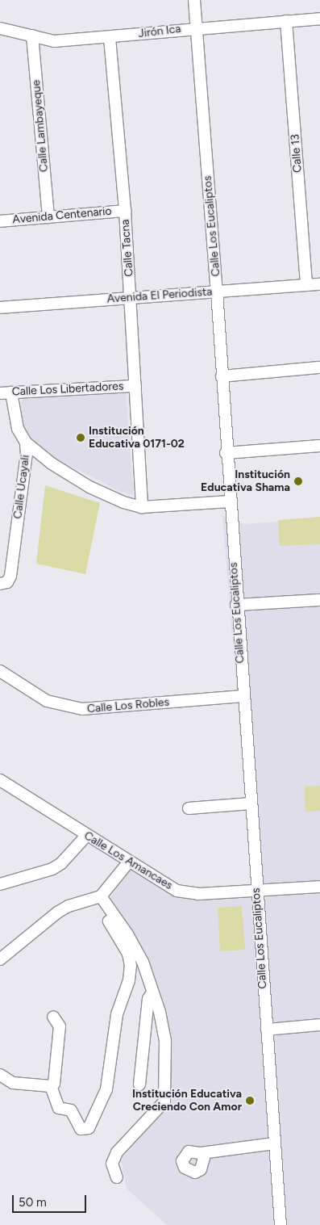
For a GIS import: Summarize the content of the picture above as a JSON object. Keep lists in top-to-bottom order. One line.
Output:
{"streets":{"street":["Jirón Ica","Calle Lambayeque","Calle 13","Avenida Centenario","Calle Los Eucaliptos","Calle Tacna","Avenida El Periodista","Calle Los Libertadores","Calle Ucayali","Calle Los Robles","Calle Los Amancaes"]},"crossings":[["Jirón Ica","Calle Lambayeque"],["Jirón Ica","Calle 13"],["Jirón Ica","Calle Los Eucaliptos"],["Jirón Ica","Calle Tacna"],["Calle Lambayeque","Avenida Centenario"],["Calle 13","Avenida El Periodista"],["Avenida Centenario","Calle Tacna"],["Calle Los Eucaliptos","Avenida El Periodista"],["Calle Los Eucaliptos","Calle Los Robles"],["Calle Los Eucaliptos","Calle Los Amancaes"],["Calle Tacna","Avenida El Periodista"],["Calle Tacna","Calle Los Libertadores"],["Calle Los Libertadores","Calle Ucayali"]],"places":["Institución Educativa 0171-02","Institución Educativa Shama","Institución Educativa Creciendo Con Amor"],"scale_bar":"50 m"}
